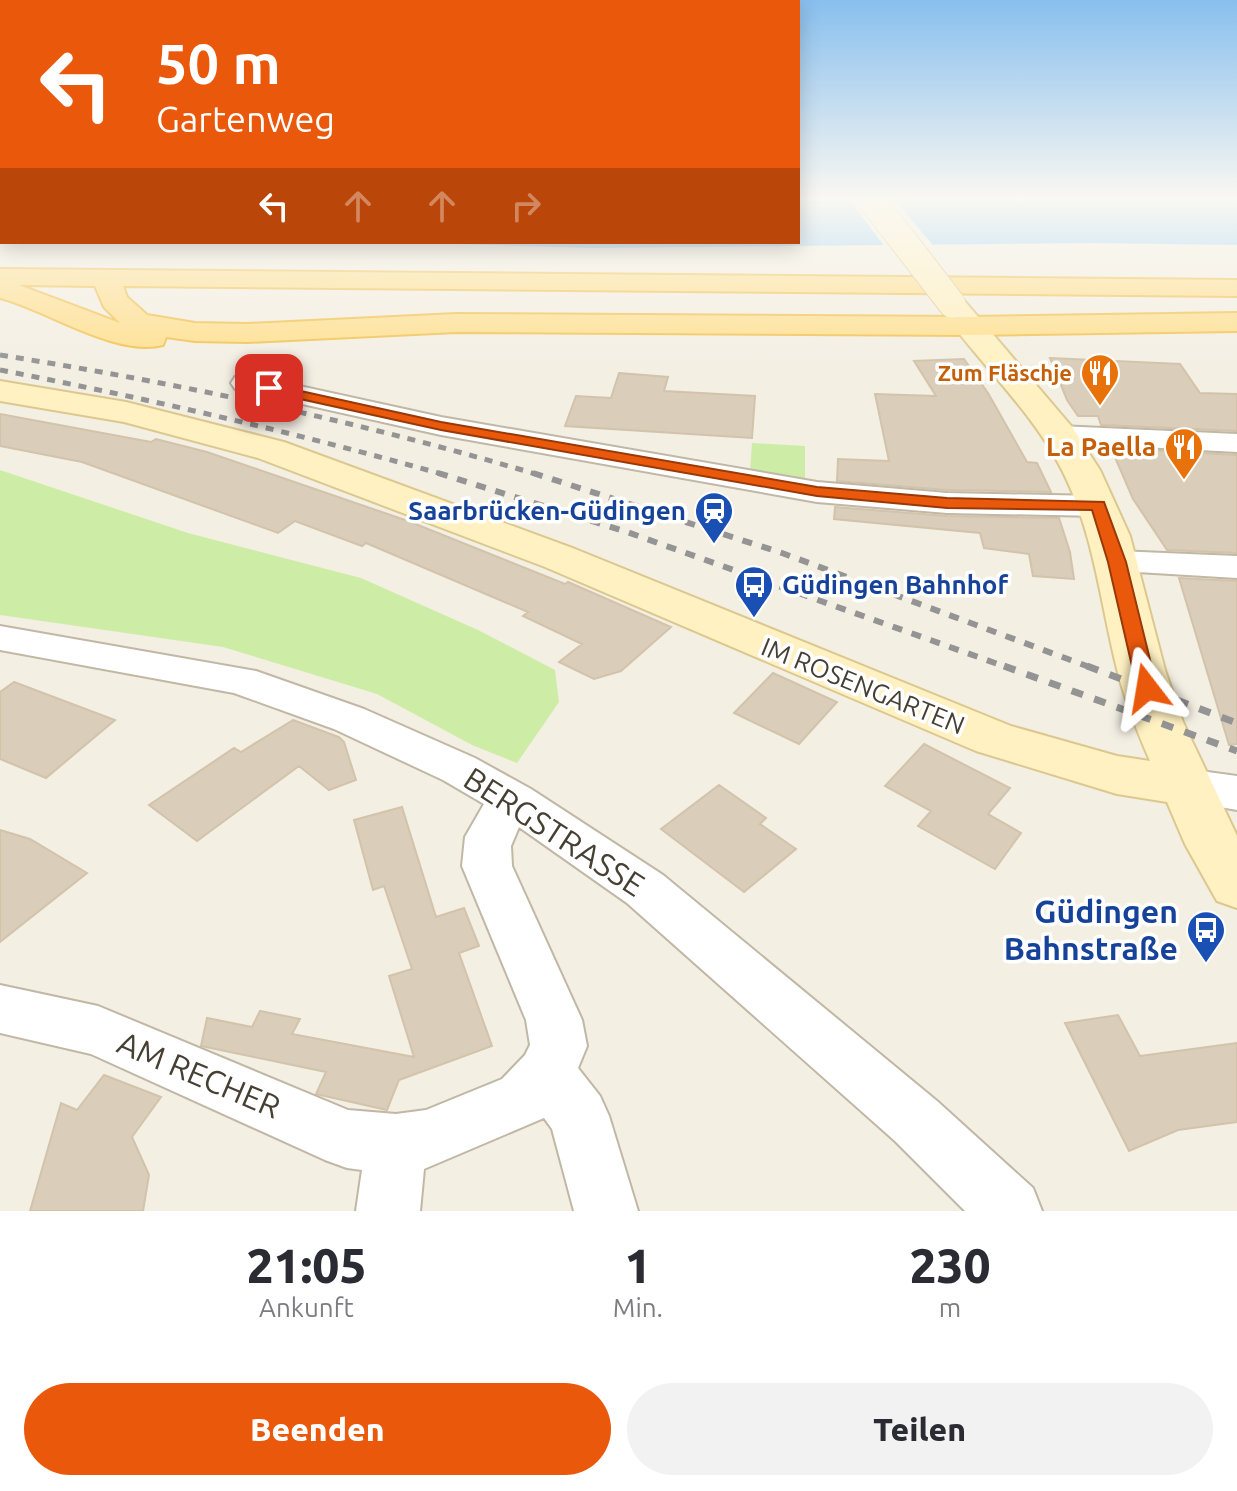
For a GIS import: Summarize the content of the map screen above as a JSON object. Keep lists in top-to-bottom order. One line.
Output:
{"streets":{"main road":["IM ROSENGARTEN"],"street":["BERGSTRASSE","AM RECHER"]},"crossings":[["BERGSTRASSE","AM RECHER"]],"places":{"restaurant":["Zum Fläschje","La Paella"],"station":["Saarbrücken-Güdingen"],"bus stop":["Güdingen Bahnhof","Güdingen Bahnstraße"]},"page":{"turn":["50 m","Gartenweg"],"eta":["21:05","Ankunft","1","Min.","230","m"],"buttons":["Beenden","Teilen"]}}
